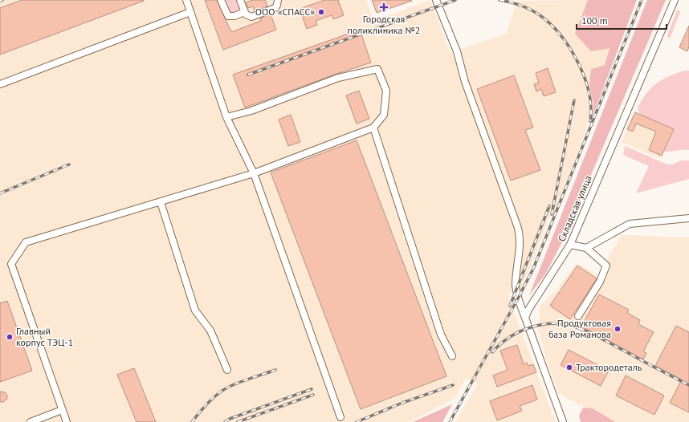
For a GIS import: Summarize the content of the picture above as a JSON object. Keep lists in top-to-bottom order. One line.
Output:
{"streets":{"street":["Складская улица"]},"places":{"health":["Городская поликлиника №2"],"other":["ООО «СПАСС»","Продуктовая база Романова","Главный корпус ТЭЦ-1","Трактородеталь"]},"scale_bar":"100 m"}
